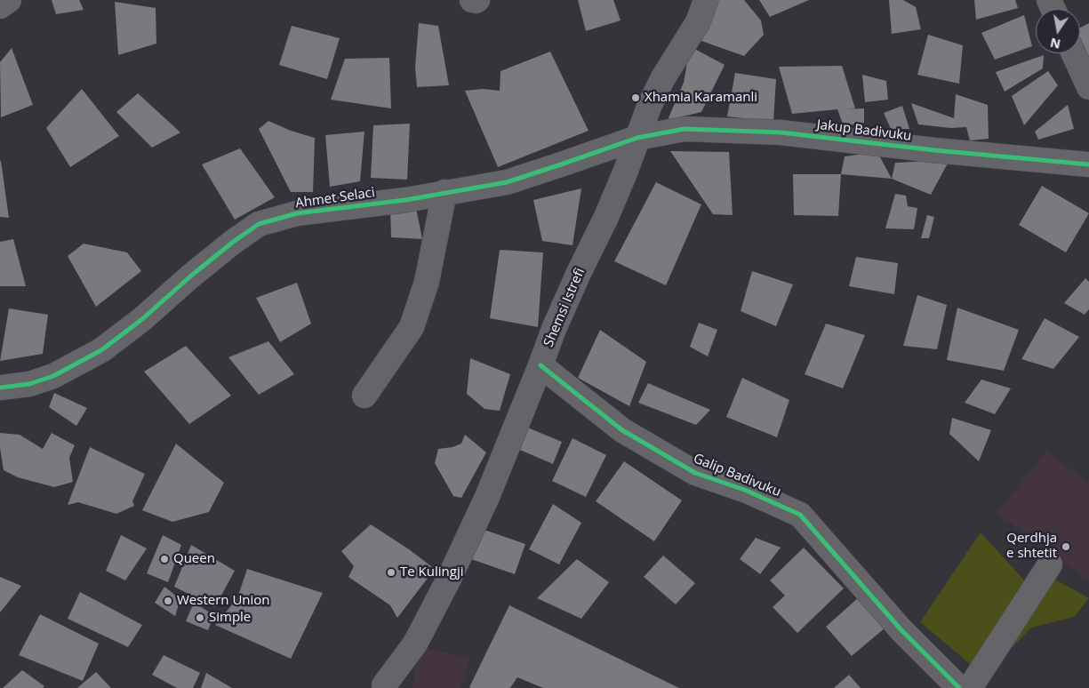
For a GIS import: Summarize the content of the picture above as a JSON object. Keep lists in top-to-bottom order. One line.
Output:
{"streets":{"street":["Jakup Badivuku","Ahmet Selaci","Shemsi Istrefi","Galip Badivuku"]},"crossings":[["Jakup Badivuku","Ahmet Selaci"],["Jakup Badivuku","Shemsi Istrefi"],["Ahmet Selaci","Shemsi Istrefi"],["Shemsi Istrefi","Galip Badivuku"]],"places":["Xhamia Karamanli","Qerdhja e shtetit","Queen","Te Kulingji","Western Union","Simple"],"north":"bottom"}
